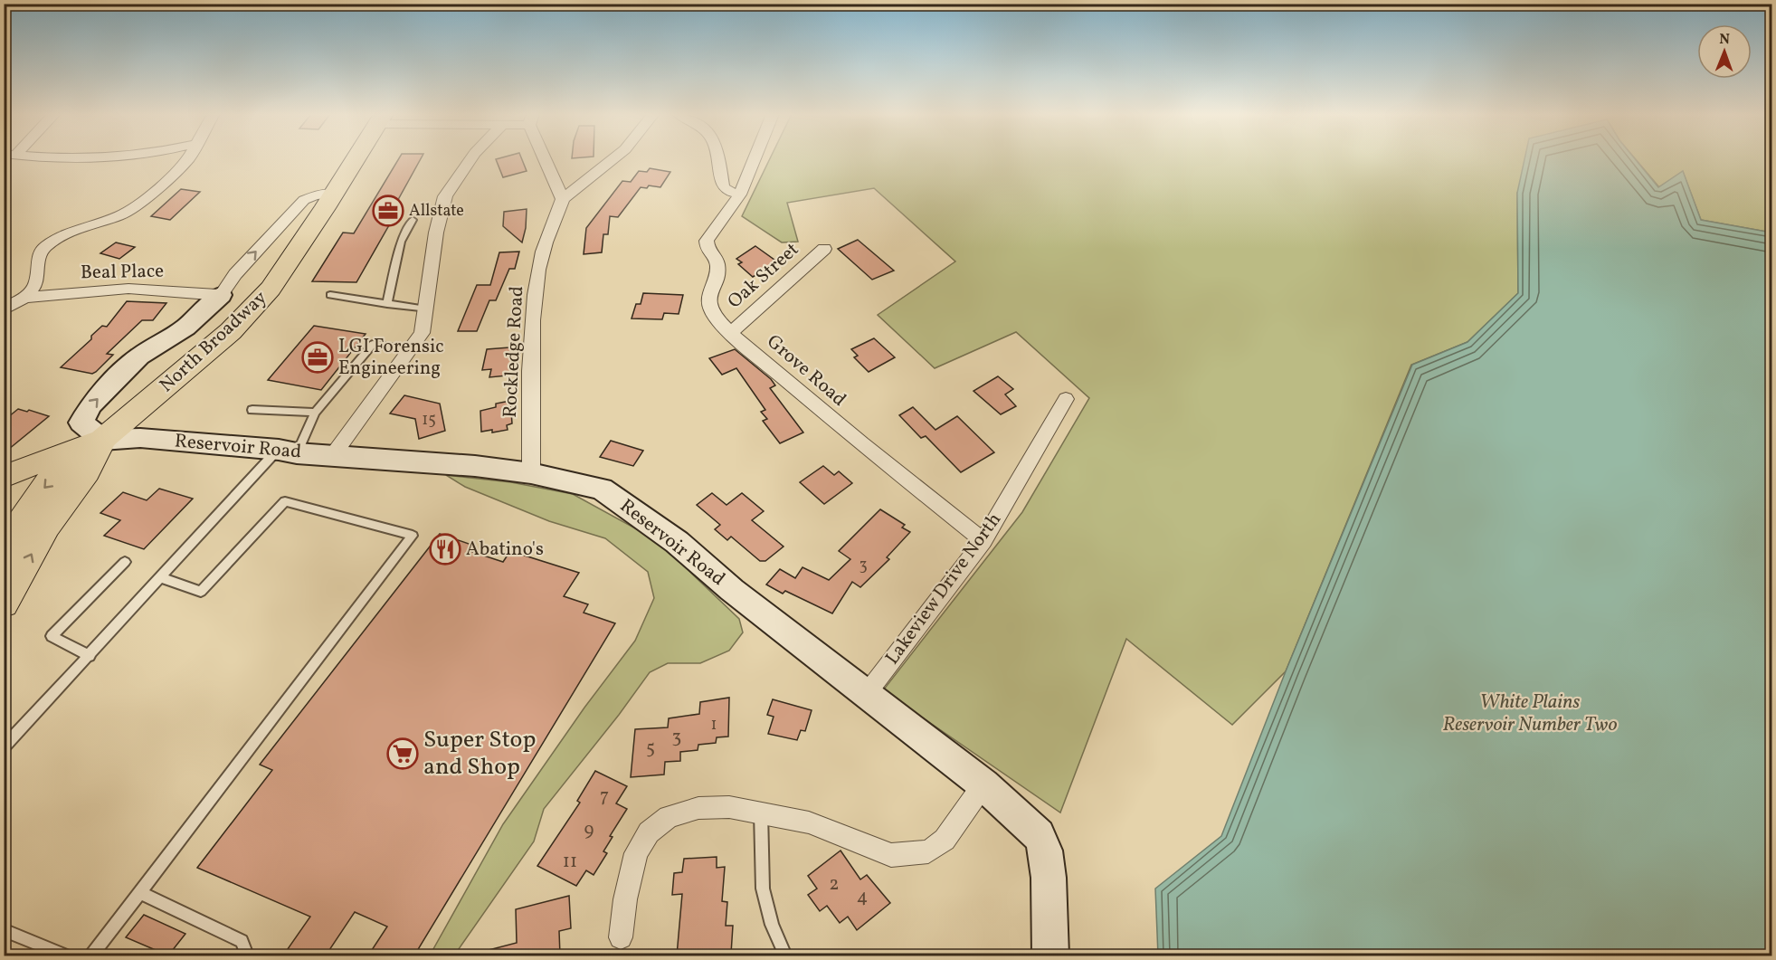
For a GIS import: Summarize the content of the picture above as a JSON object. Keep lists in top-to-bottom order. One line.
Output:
{"streets":{"main road":["North Broadway"],"street":["Beal Place","Oak Street","Rockledge Road","Grove Road","Reservoir Road","Lakeview Drive North"]},"crossings":[["Oak Street","Grove Road"],["North Broadway","Reservoir Road"],["Rockledge Road","Reservoir Road"],["Grove Road","Lakeview Drive North"],["Reservoir Road","Lakeview Drive North"]],"water":["White Plains Reservoir Number Two"],"places":{"office":["Allstate","LGI Forensic Engineering"],"restaurant":["Abatino's"],"supermarket":["Super Stop and Shop"]},"house_numbers":["15","3","1","3","5","7","9","11","2","4"],"north":"top"}
